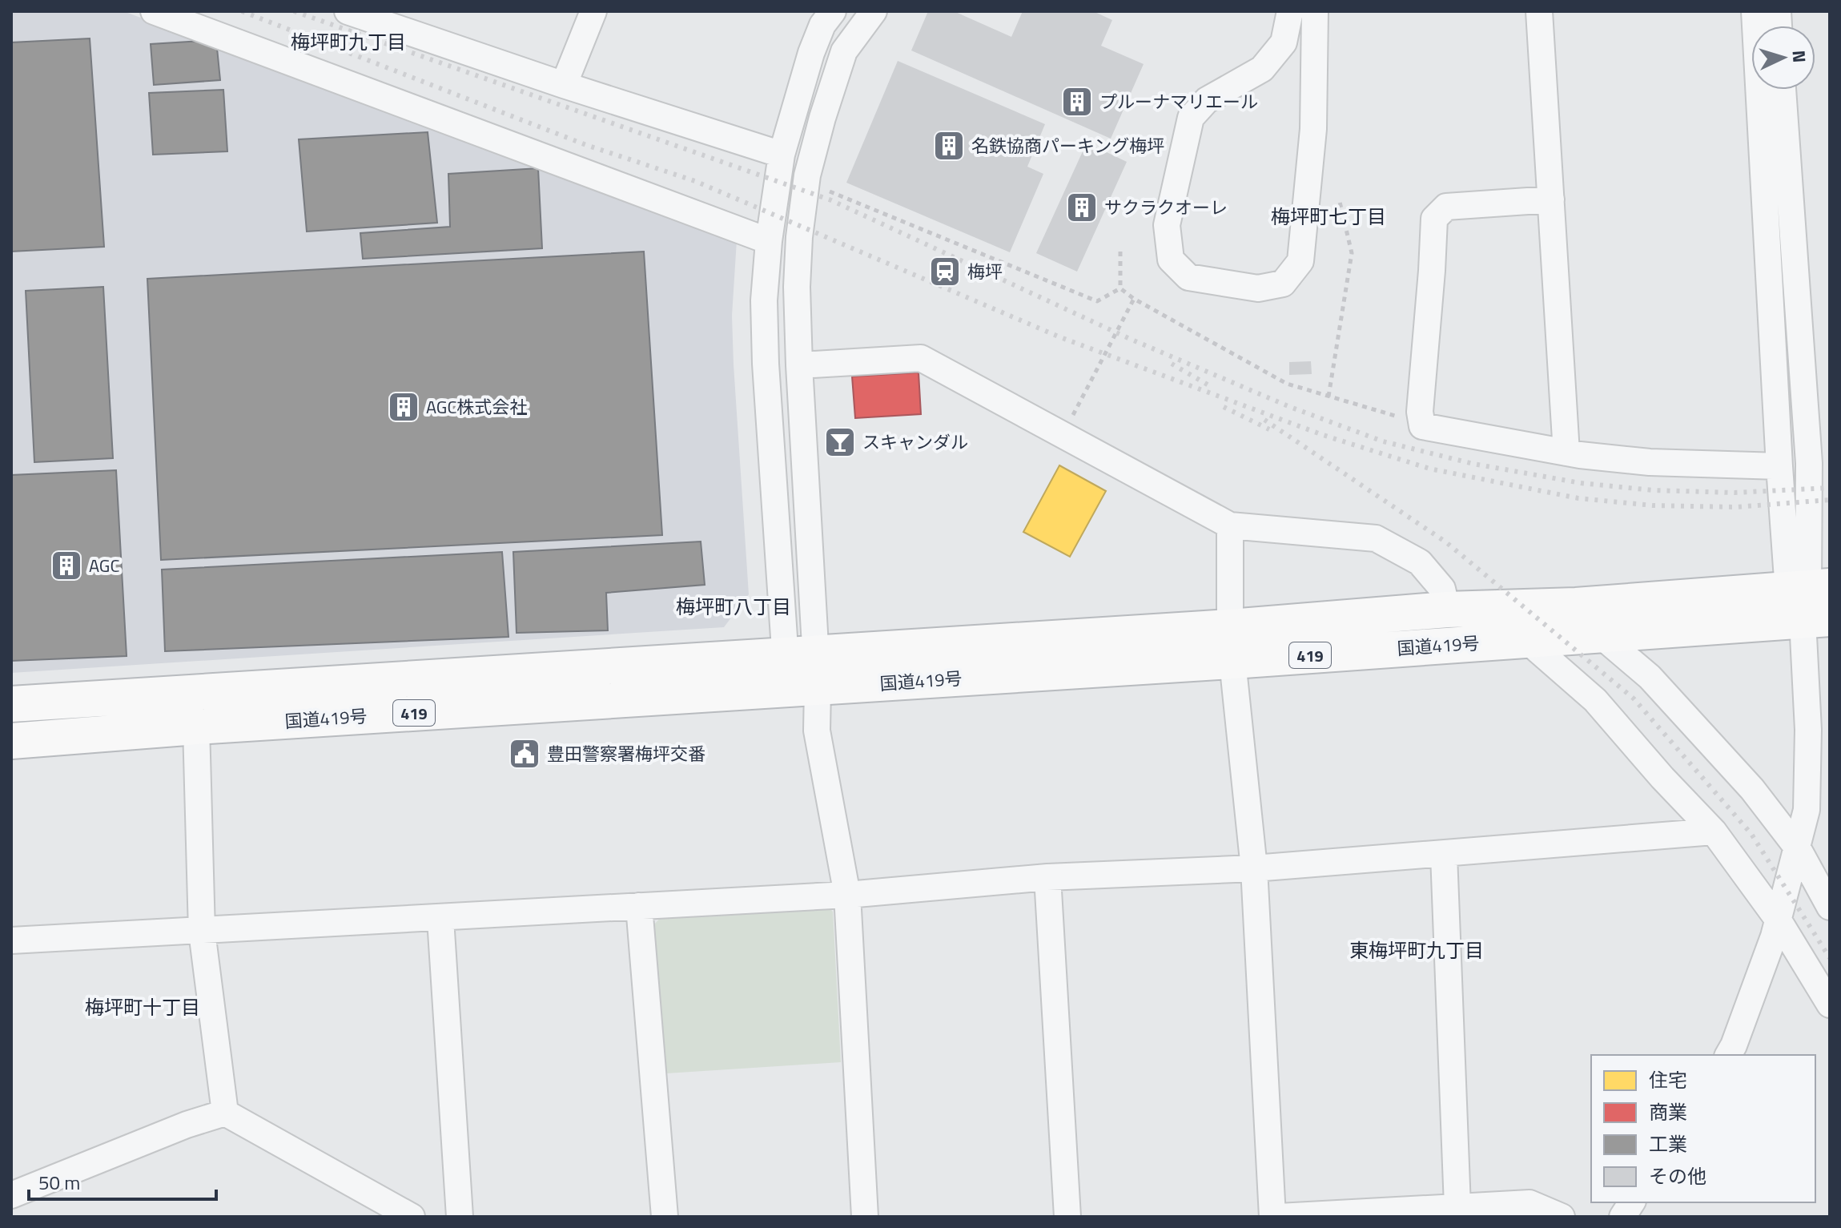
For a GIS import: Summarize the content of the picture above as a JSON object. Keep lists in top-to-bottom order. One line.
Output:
{"streets":{"highway":["国道419号","419"]},"districts":["梅坪町九丁目","梅坪町七丁目","梅坪町八丁目","東梅坪町九丁目","梅坪町十丁目"],"places":{"building":["プルーナマリエール","名鉄協商パーキング梅坪","サクラクオーレ","AGC株式会社","AGC"],"station":["梅坪"],"bar":["スキャンダル"],"public building":["豊田警察署梅坪交番"]},"legend":["住宅","商業","工業","その他"],"scale_bar":"50 m","north":"right"}
